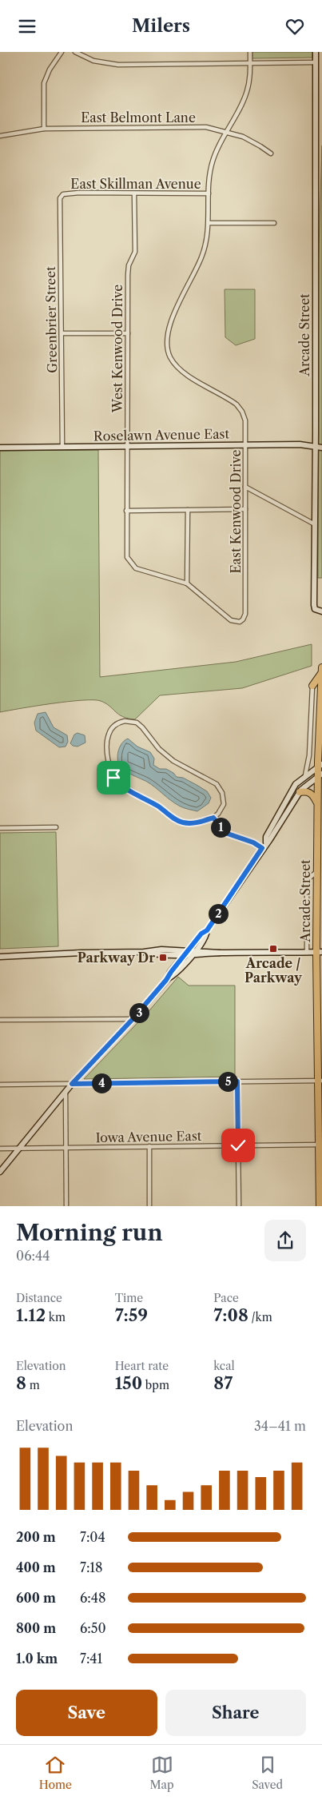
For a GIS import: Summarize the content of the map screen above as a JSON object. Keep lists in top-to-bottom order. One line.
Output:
{"streets":{"main road":["Arcade Street"],"street":["East Belmont Lane","East Skillman Avenue","Greenbrier Street","West Kenwood Drive","Roselawn Avenue East","East Kenwood Drive","Iowa Avenue East"]},"crossings":[["East Belmont Lane","East Kenwood Drive"],["East Skillman Avenue","Greenbrier Street"],["East Skillman Avenue","West Kenwood Drive"],["East Skillman Avenue","East Kenwood Drive"],["Greenbrier Street","Roselawn Avenue East"],["Arcade Street","Roselawn Avenue East"],["Arcade Street","Iowa Avenue East"],["West Kenwood Drive","Roselawn Avenue East"],["West Kenwood Drive","East Kenwood Drive"],["Roselawn Avenue East","East Kenwood Drive"]],"places":{"transit":["Arcade / Parkway","Parkway Dr"]},"page":{"header":"Milers","pins":["1","2","3","5","4"],"heading":["Morning run","06:44"],"stats":[["Distance","1.12 km"],["Time","7:59"],["Pace","7:08 /km"],["Elevation","8 m"],["Heart rate","150 bpm"],["kcal","87"]],"chart":["Elevation","34–41 m"],"list":[{"name":"200 m","note":"7:04"},{"name":"400 m","note":"7:18"},{"name":"600 m","note":"6:48"},{"name":"800 m","note":"6:50"},{"name":"1.0 km","note":"7:41"}],"buttons":["Save","Share"],"tabs":["Home","Map","Saved"]}}
